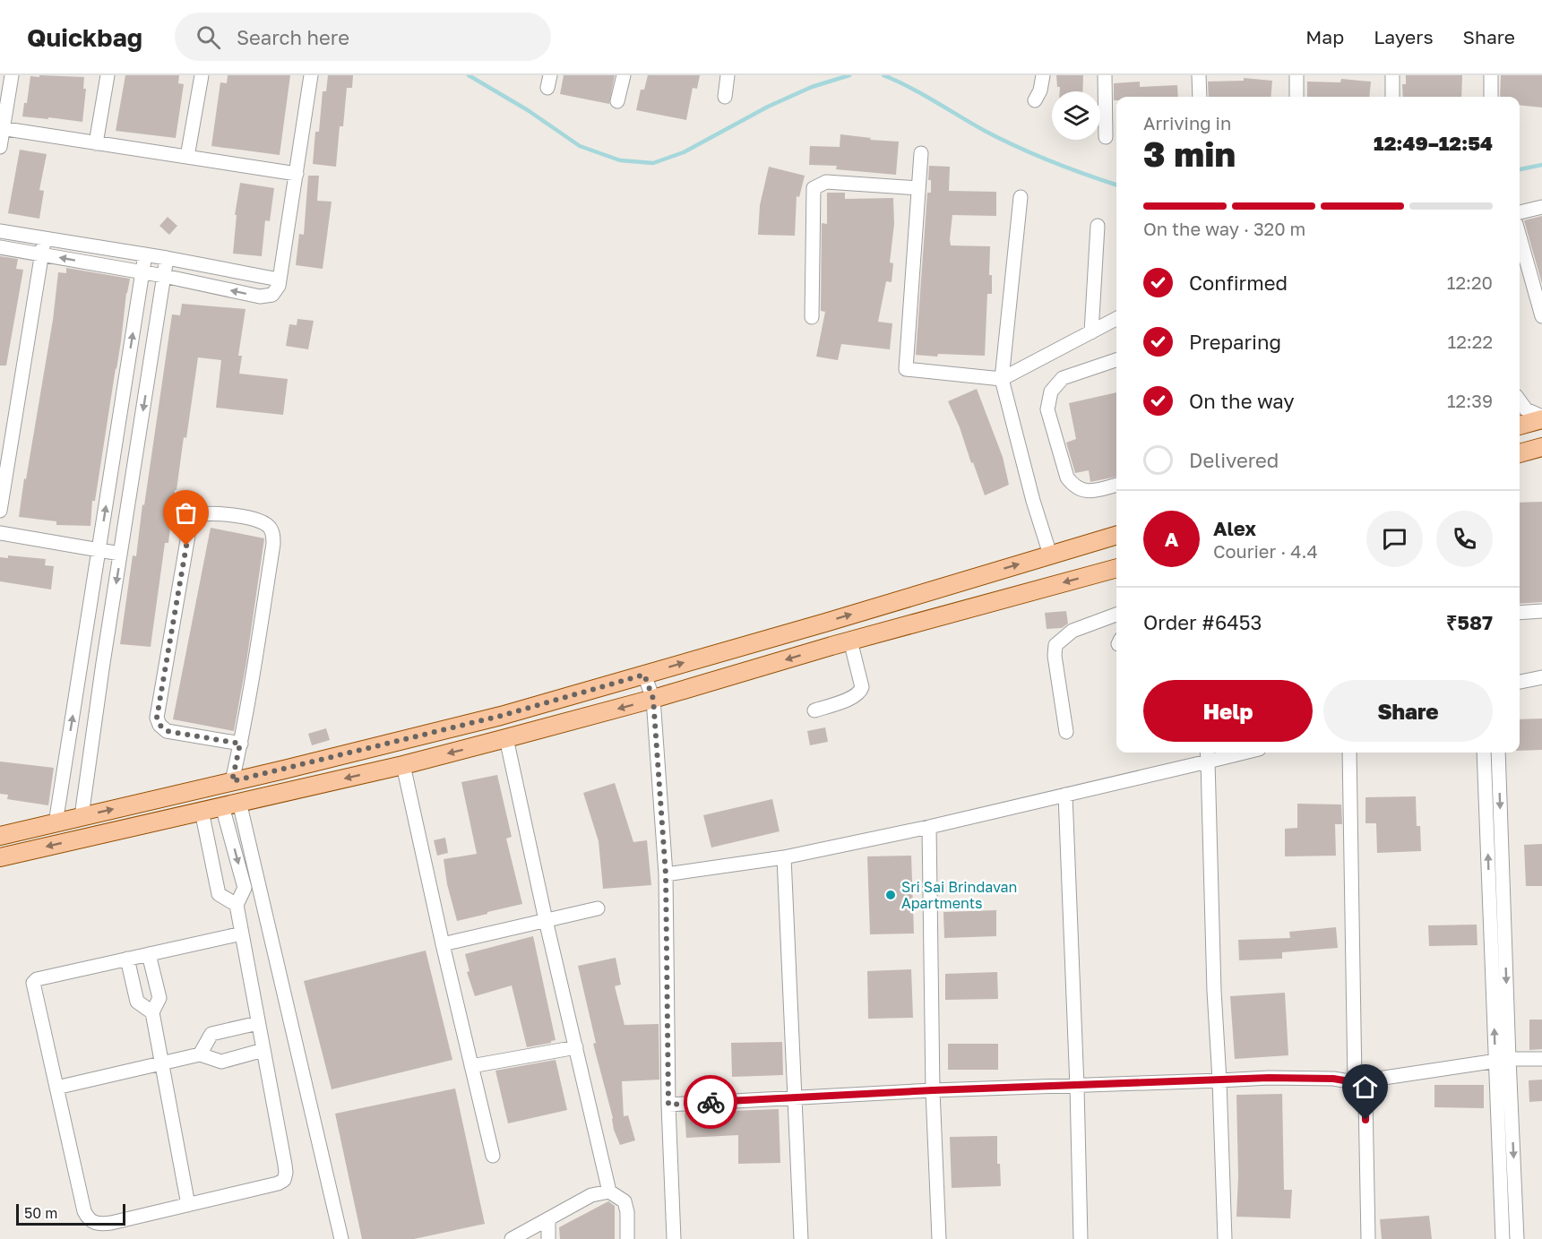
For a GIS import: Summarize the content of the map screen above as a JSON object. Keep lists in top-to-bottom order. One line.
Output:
{"places":["Sri Sai Brindavan Apartments"],"scale_bar":"50 m","page":{"header":"Quickbag","search":"Search here","nav":["Map","Layers","Share"],"heading":["3 min","Arriving in","12:49–12:54"],"panel":["Alex","Courier · 4.4","Order #6453","₹587"],"bar":"On the way · 320 m","list":[["Confirmed","12:20"],["Preparing","12:22"],["On the way","12:39"],"Delivered"],"round":"A","buttons":["Help","Share"],"scale":"50 m"}}
